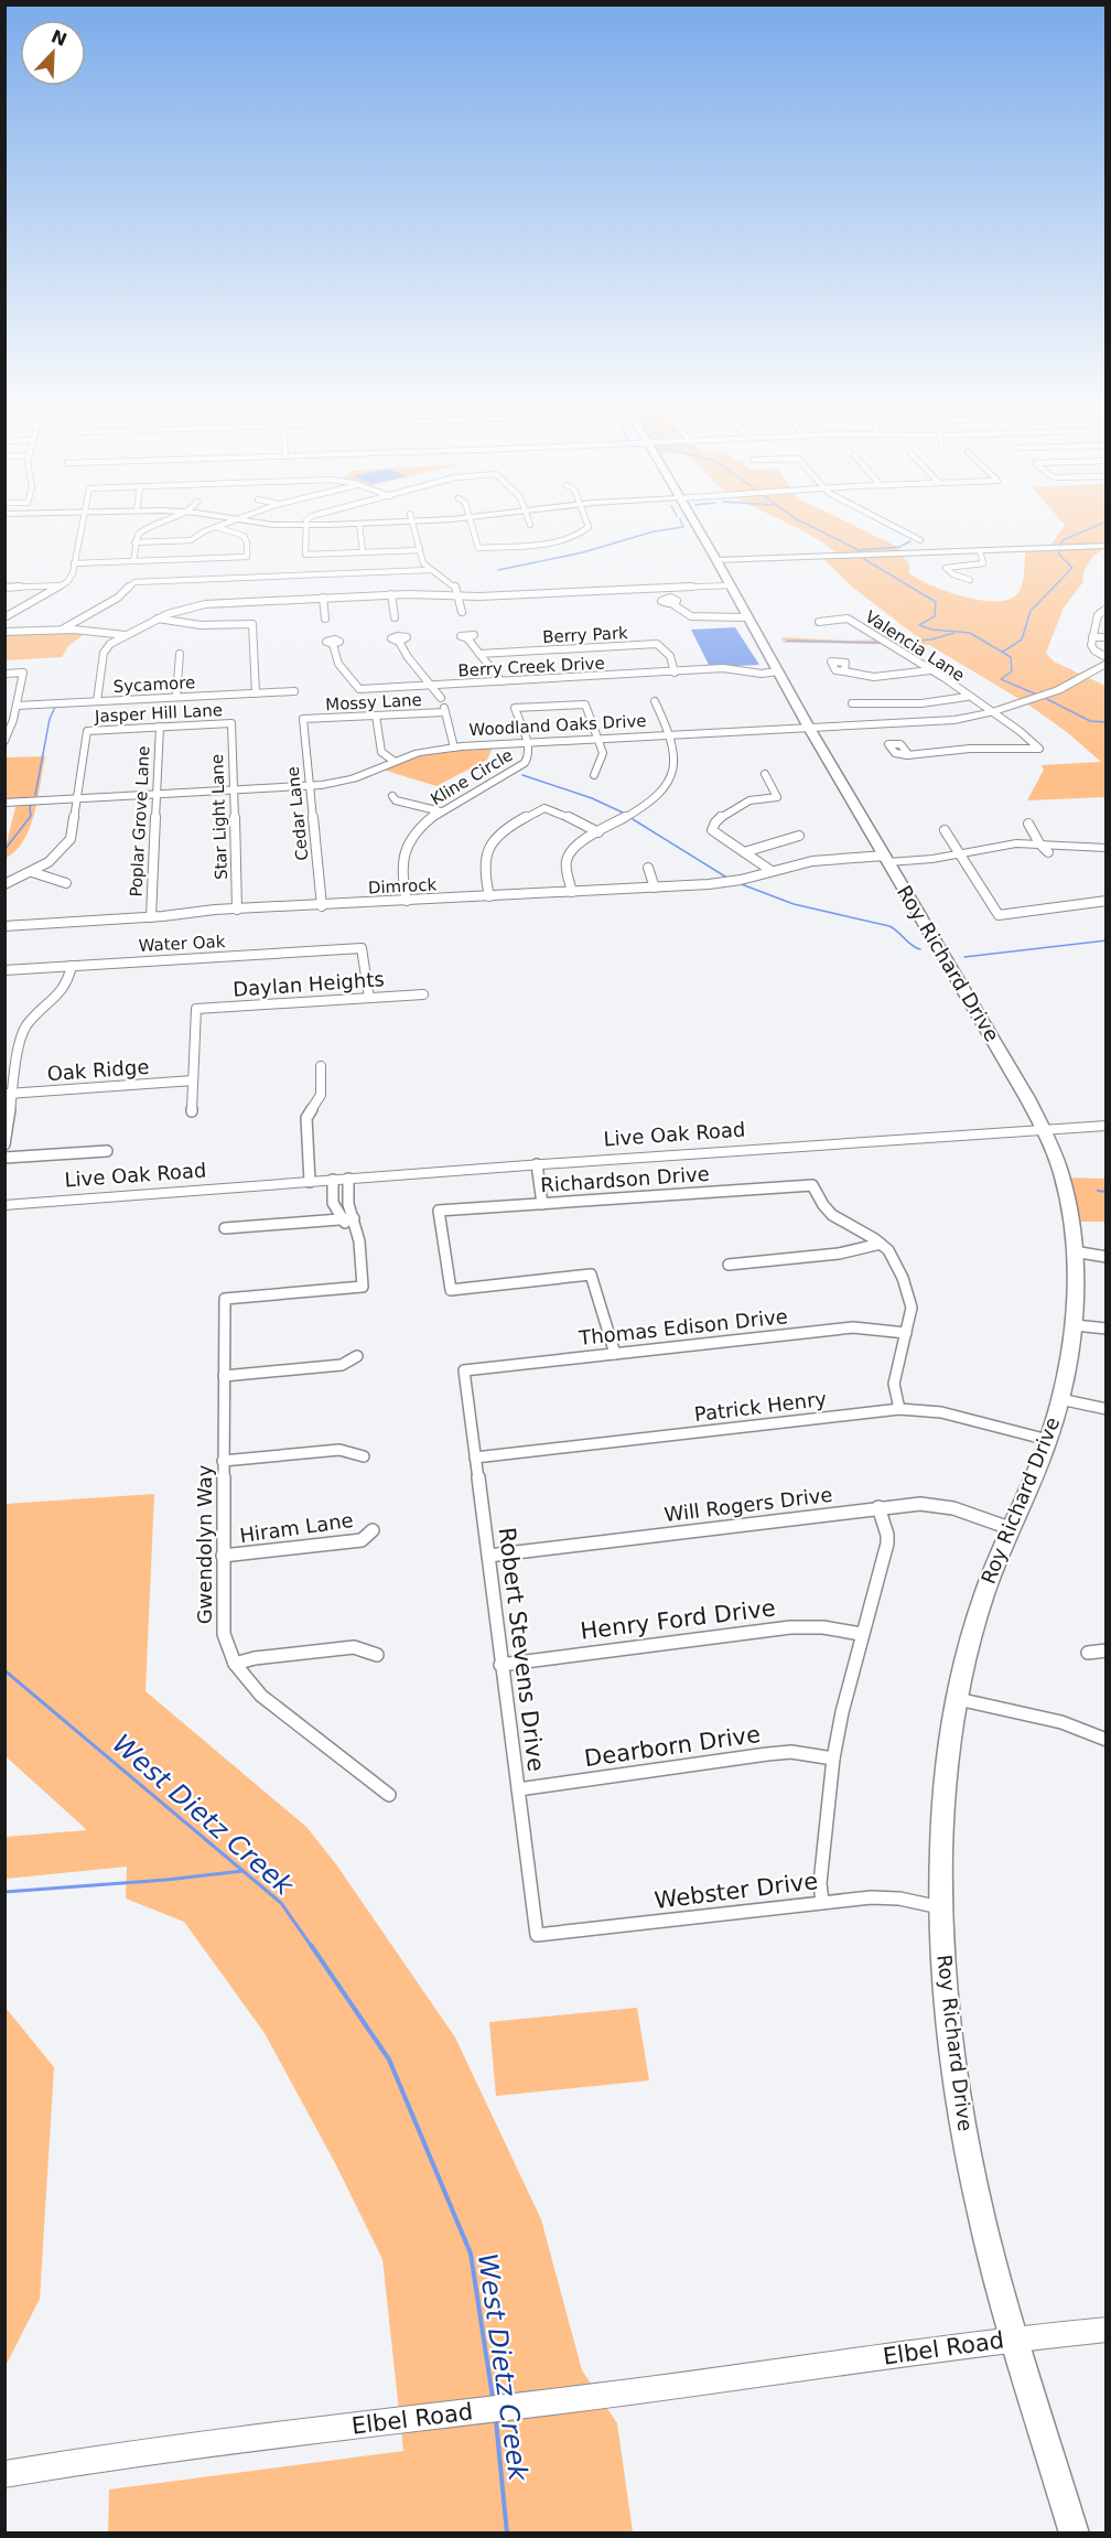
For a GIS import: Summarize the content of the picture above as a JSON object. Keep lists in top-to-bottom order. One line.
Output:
{"streets":{"main road":["Roy Richard Drive"],"street":["Berry Park","Valencia Lane","Berry Creek Drive","Sycamore","Mossy Lane","Jasper Hill Lane","Woodland Oaks Drive","Kline Circle","Cedar Lane","Star Light Lane","Poplar Grove Lane","Dimrock","Water Oak","Daylan Heights","Oak Ridge","Live Oak Road","Richardson Drive","Thomas Edison Drive","Patrick Henry","Will Rogers Drive","Hiram Lane","Gwendolyn Way","Henry Ford Drive","Robert Stevens Drive","Dearborn Drive","Webster Drive","Elbel Road"]},"crossings":[["Berry Park","Berry Creek Drive"],["Valencia Lane","Woodland Oaks Drive"],["Berry Creek Drive","Roy Richard Drive"],["Mossy Lane","Cedar Lane"],["Jasper Hill Lane","Woodland Oaks Drive"],["Jasper Hill Lane","Star Light Lane"],["Jasper Hill Lane","Poplar Grove Lane"],["Woodland Oaks Drive","Kline Circle"],["Woodland Oaks Drive","Cedar Lane"],["Woodland Oaks Drive","Star Light Lane"],["Woodland Oaks Drive","Poplar Grove Lane"],["Woodland Oaks Drive","Roy Richard Drive"],["Kline Circle","Dimrock"],["Cedar Lane","Dimrock"],["Star Light Lane","Dimrock"],["Poplar Grove Lane","Dimrock"],["Dimrock","Roy Richard Drive"],["Water Oak","Daylan Heights"],["Roy Richard Drive","Live Oak Road"],["Roy Richard Drive","Patrick Henry"],["Roy Richard Drive","Will Rogers Drive"],["Roy Richard Drive","Webster Drive"],["Roy Richard Drive","Elbel Road"],["Daylan Heights","Oak Ridge"],["Richardson Drive","Thomas Edison Drive"],["Thomas Edison Drive","Robert Stevens Drive"],["Patrick Henry","Robert Stevens Drive"],["Will Rogers Drive","Robert Stevens Drive"],["Hiram Lane","Gwendolyn Way"],["Henry Ford Drive","Robert Stevens Drive"],["Robert Stevens Drive","Dearborn Drive"],["Robert Stevens Drive","Webster Drive"]],"water":["West Dietz Creek"],"north":"top right"}
